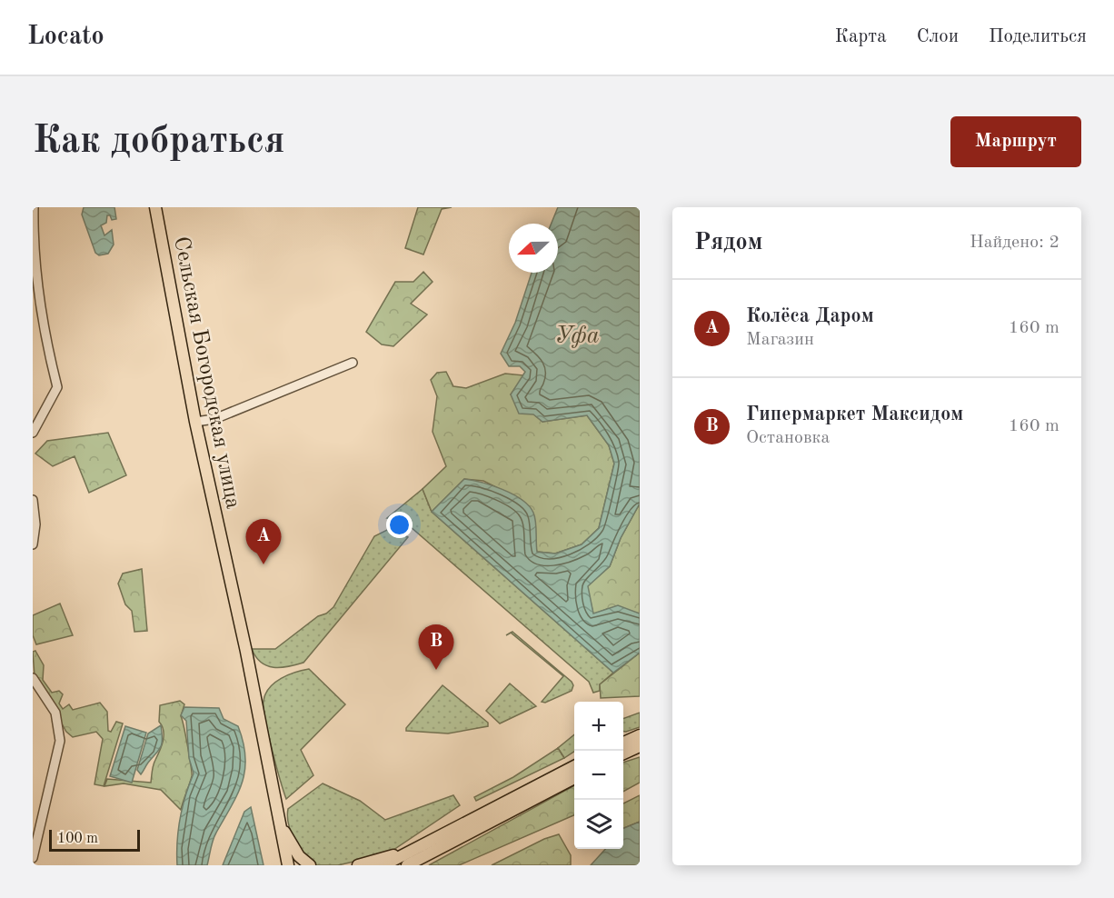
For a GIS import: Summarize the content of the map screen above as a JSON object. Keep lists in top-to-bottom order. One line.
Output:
{"streets":{"main road":["Сельская Богородская улица"]},"water":["Уфа"],"scale_bar":"100 m","north":"left","page":{"header":"Locato","nav":["Карта","Слои","Поделиться"],"buttons":"Маршрут","title":"Как добраться","heading":["Рядом","Найдено: 2"],"list":[{"mark":"A","name":"Колёса Даром","note":"Магазин","value":"160 m"},{"mark":"B","name":"Гипермаркет Максидом","note":"Остановка","value":"160 m"}],"pins":["A","B"],"map_buttons":["+","−"],"scale":"100 m"}}
